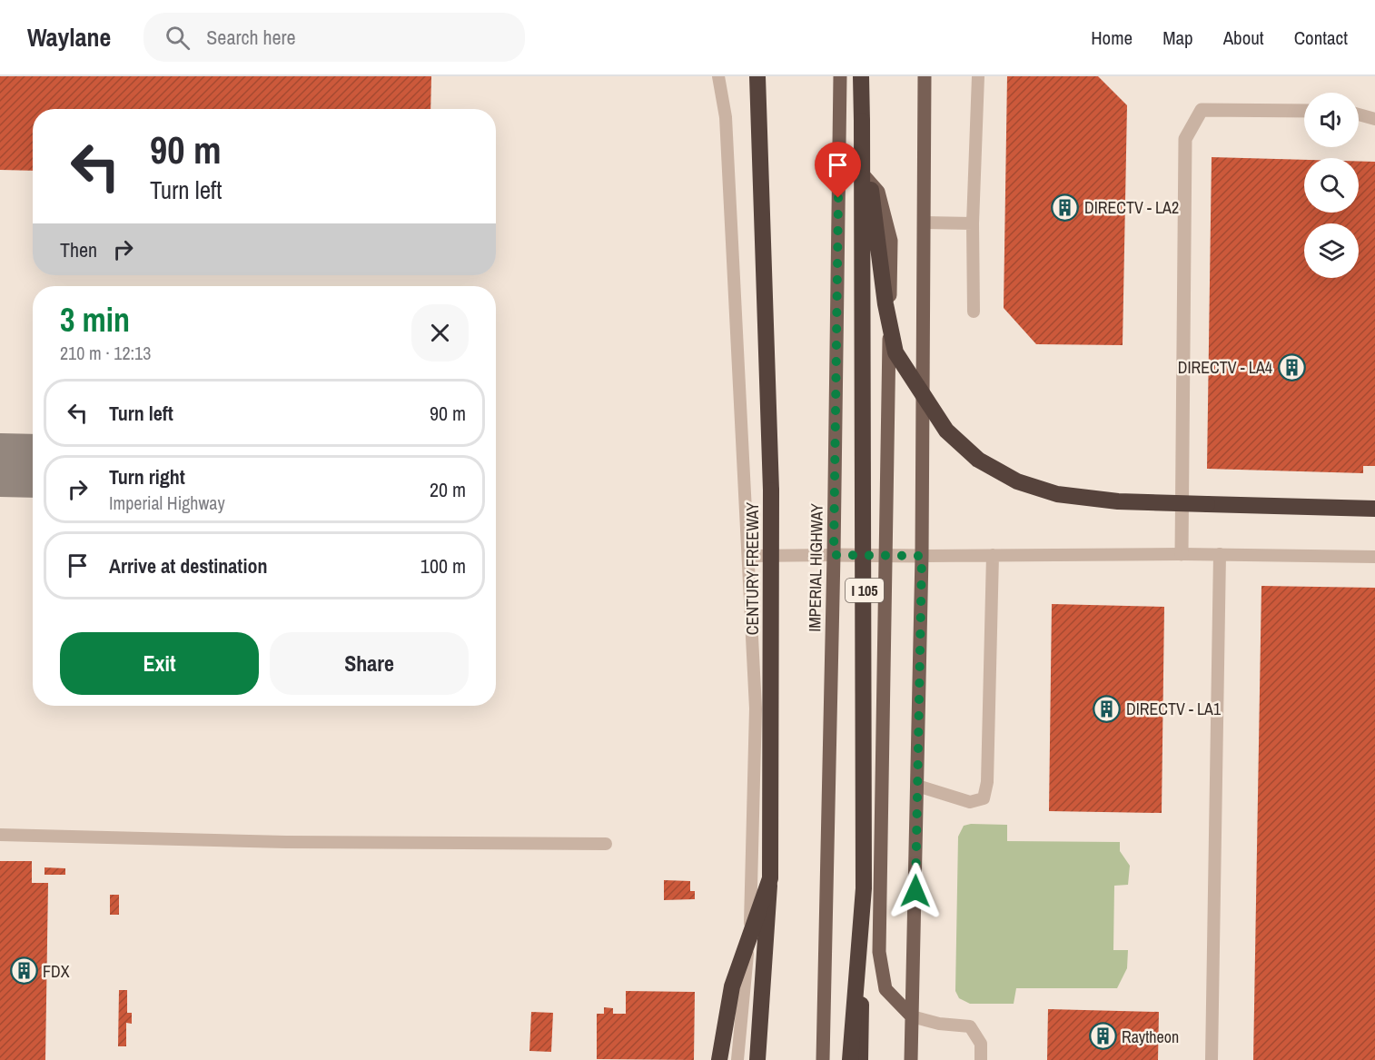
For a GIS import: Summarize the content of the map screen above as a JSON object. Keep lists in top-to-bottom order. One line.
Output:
{"streets":{"highway":["CENTURY FREEWAY","I 105"],"main road":["IMPERIAL HIGHWAY"]},"places":{"building":["DIRECTV - LA2","DIRECTV - LA4","DIRECTV - LA1","FDX","Raytheon"]},"page":{"header":"Waylane","search":"Search here","nav":["Home","Map","About","Contact"],"turn":["90 m","Turn left"],"then":"Then","heading":["3 min","210 m · 12:13"],"list":[{"name":"Turn left","value":"90 m"},{"name":"Turn right","note":"Imperial Highway","value":"20 m"},{"name":"Arrive at destination","value":"100 m"}],"buttons":["Exit","Share"]}}
